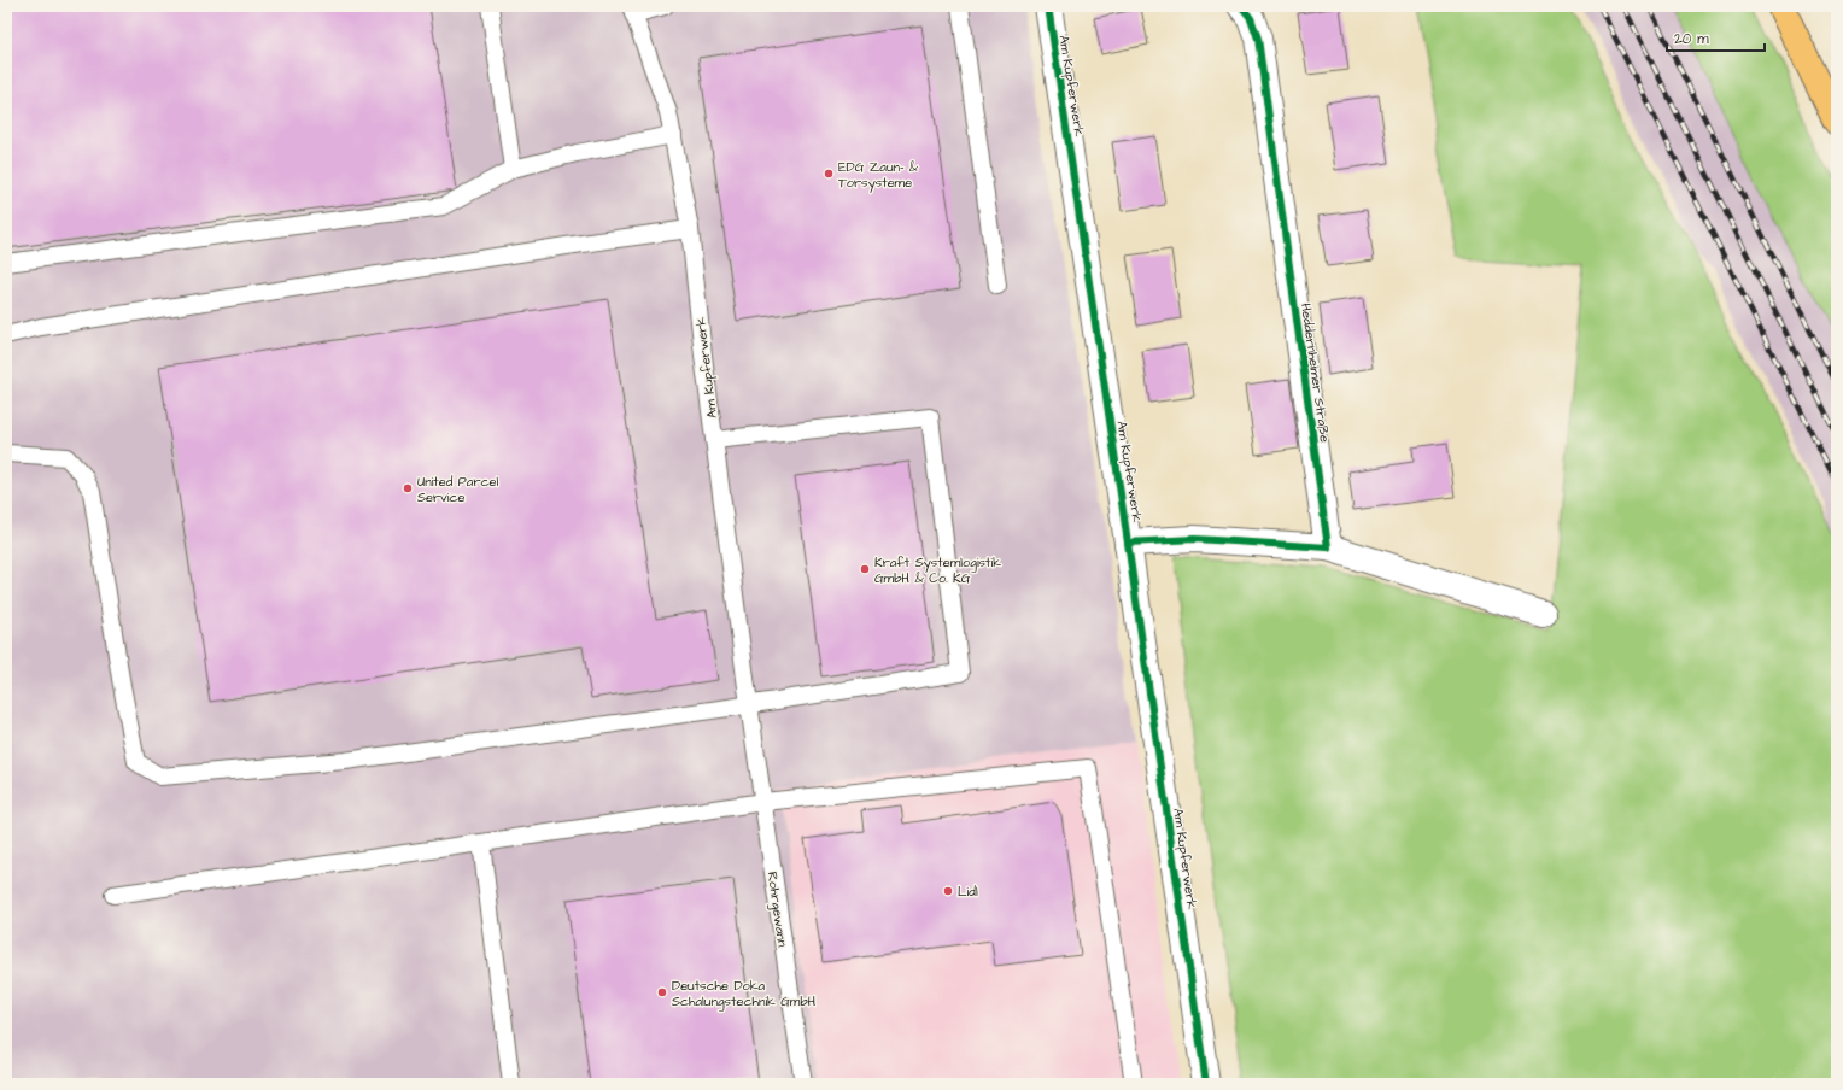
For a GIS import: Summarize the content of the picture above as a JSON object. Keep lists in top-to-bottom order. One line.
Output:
{"streets":{"street":["Am Kupferwerk","Heddernheimer Straße"],"lane":["Rohrgewann"]},"crossings":[["Am Kupferwerk","Rohrgewann"]],"places":["EDG Zaun- & Torsysteme","United Parcel Service","Kraft Systemlogistik GmbH & Co. KG","Lidl","Deutsche Doka Schalungstechnik GmbH"],"scale_bar":"20 m"}
